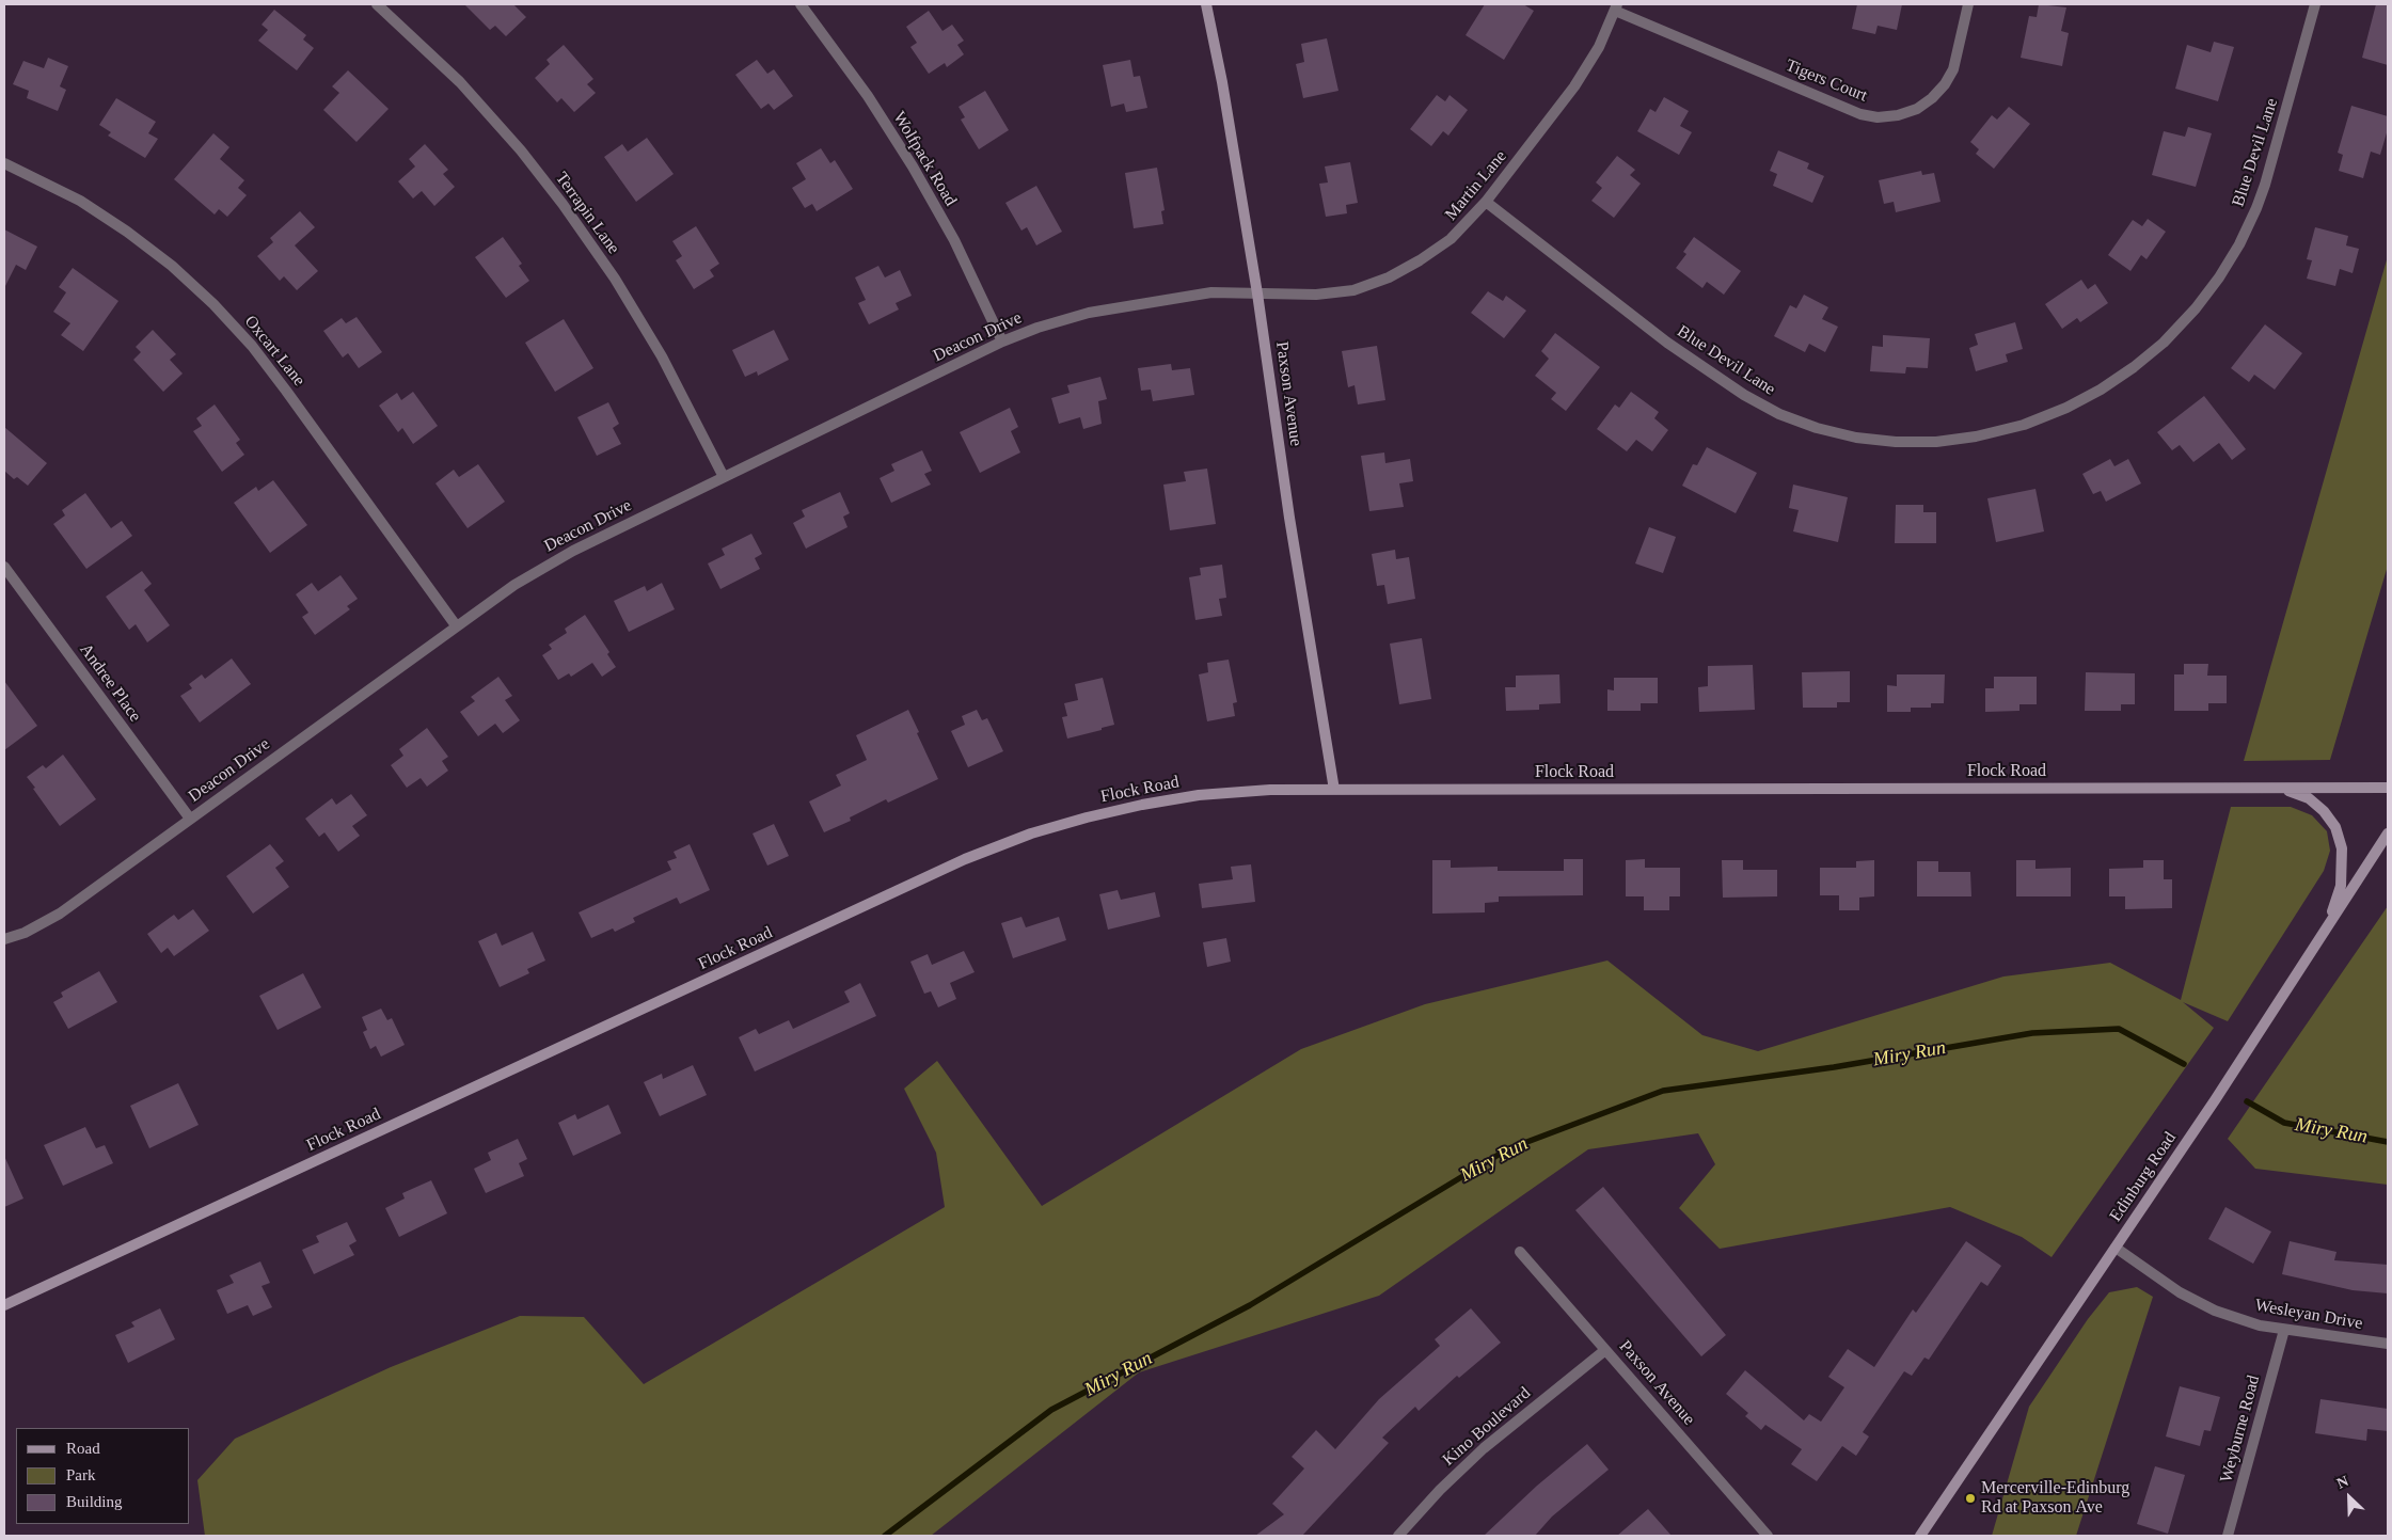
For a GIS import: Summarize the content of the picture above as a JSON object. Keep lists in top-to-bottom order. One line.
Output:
{"streets":{"main road":["Paxson Avenue","Flock Road","Edinburg Road"],"street":["Tigers Court","Blue Devil Lane","Wolfpack Road","Martin Lane","Terrapin Lane","Deacon Drive","Oxcart Lane","Andree Place","Wesleyan Drive","Kino Boulevard","Weyburne Road"]},"crossings":[["Tigers Court","Martin Lane"],["Blue Devil Lane","Martin Lane"],["Wolfpack Road","Deacon Drive"],["Martin Lane","Deacon Drive"],["Martin Lane","Paxson Avenue"],["Terrapin Lane","Deacon Drive"],["Deacon Drive","Oxcart Lane"],["Deacon Drive","Paxson Avenue"],["Deacon Drive","Andree Place"],["Paxson Avenue","Flock Road"],["Paxson Avenue","Kino Boulevard"],["Edinburg Road","Wesleyan Drive"],["Wesleyan Drive","Weyburne Road"]],"water":["Miry Run"],"places":["Mercerville-Edinburg Rd at Paxson Ave"],"legend":["Road","Park","Building"],"north":"top left"}
